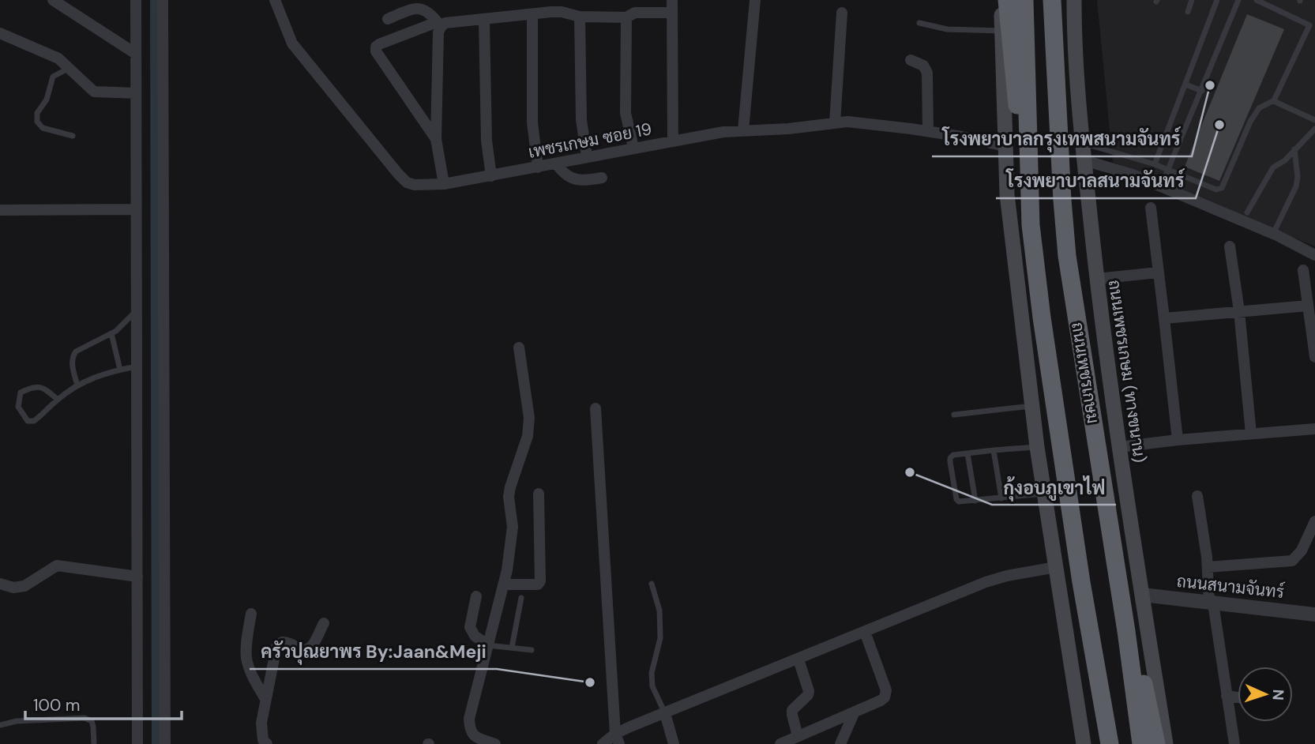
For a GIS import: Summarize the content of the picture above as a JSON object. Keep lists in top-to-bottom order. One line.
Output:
{"streets":{"highway":["ถนนเพชรเกษม"],"main road":["ถนนเพชรเกษม (ทางขนาน)"],"street":["เพชรเกษม ซอย 19","ถนนสนามจันทร์"]},"crossings":[["ถนนเพชรเกษม (ทางขนาน)","ถนนสนามจันทร์"]],"places":["โรงพยาบาลกรุงเทพสนามจันทร์","โรงพยาบาลสนามจันทร์","กุ้งอบภูเขาไฟ","ครัวปุณยาพร By:Jaan&Meji"],"scale_bar":"100 m","north":"right"}
